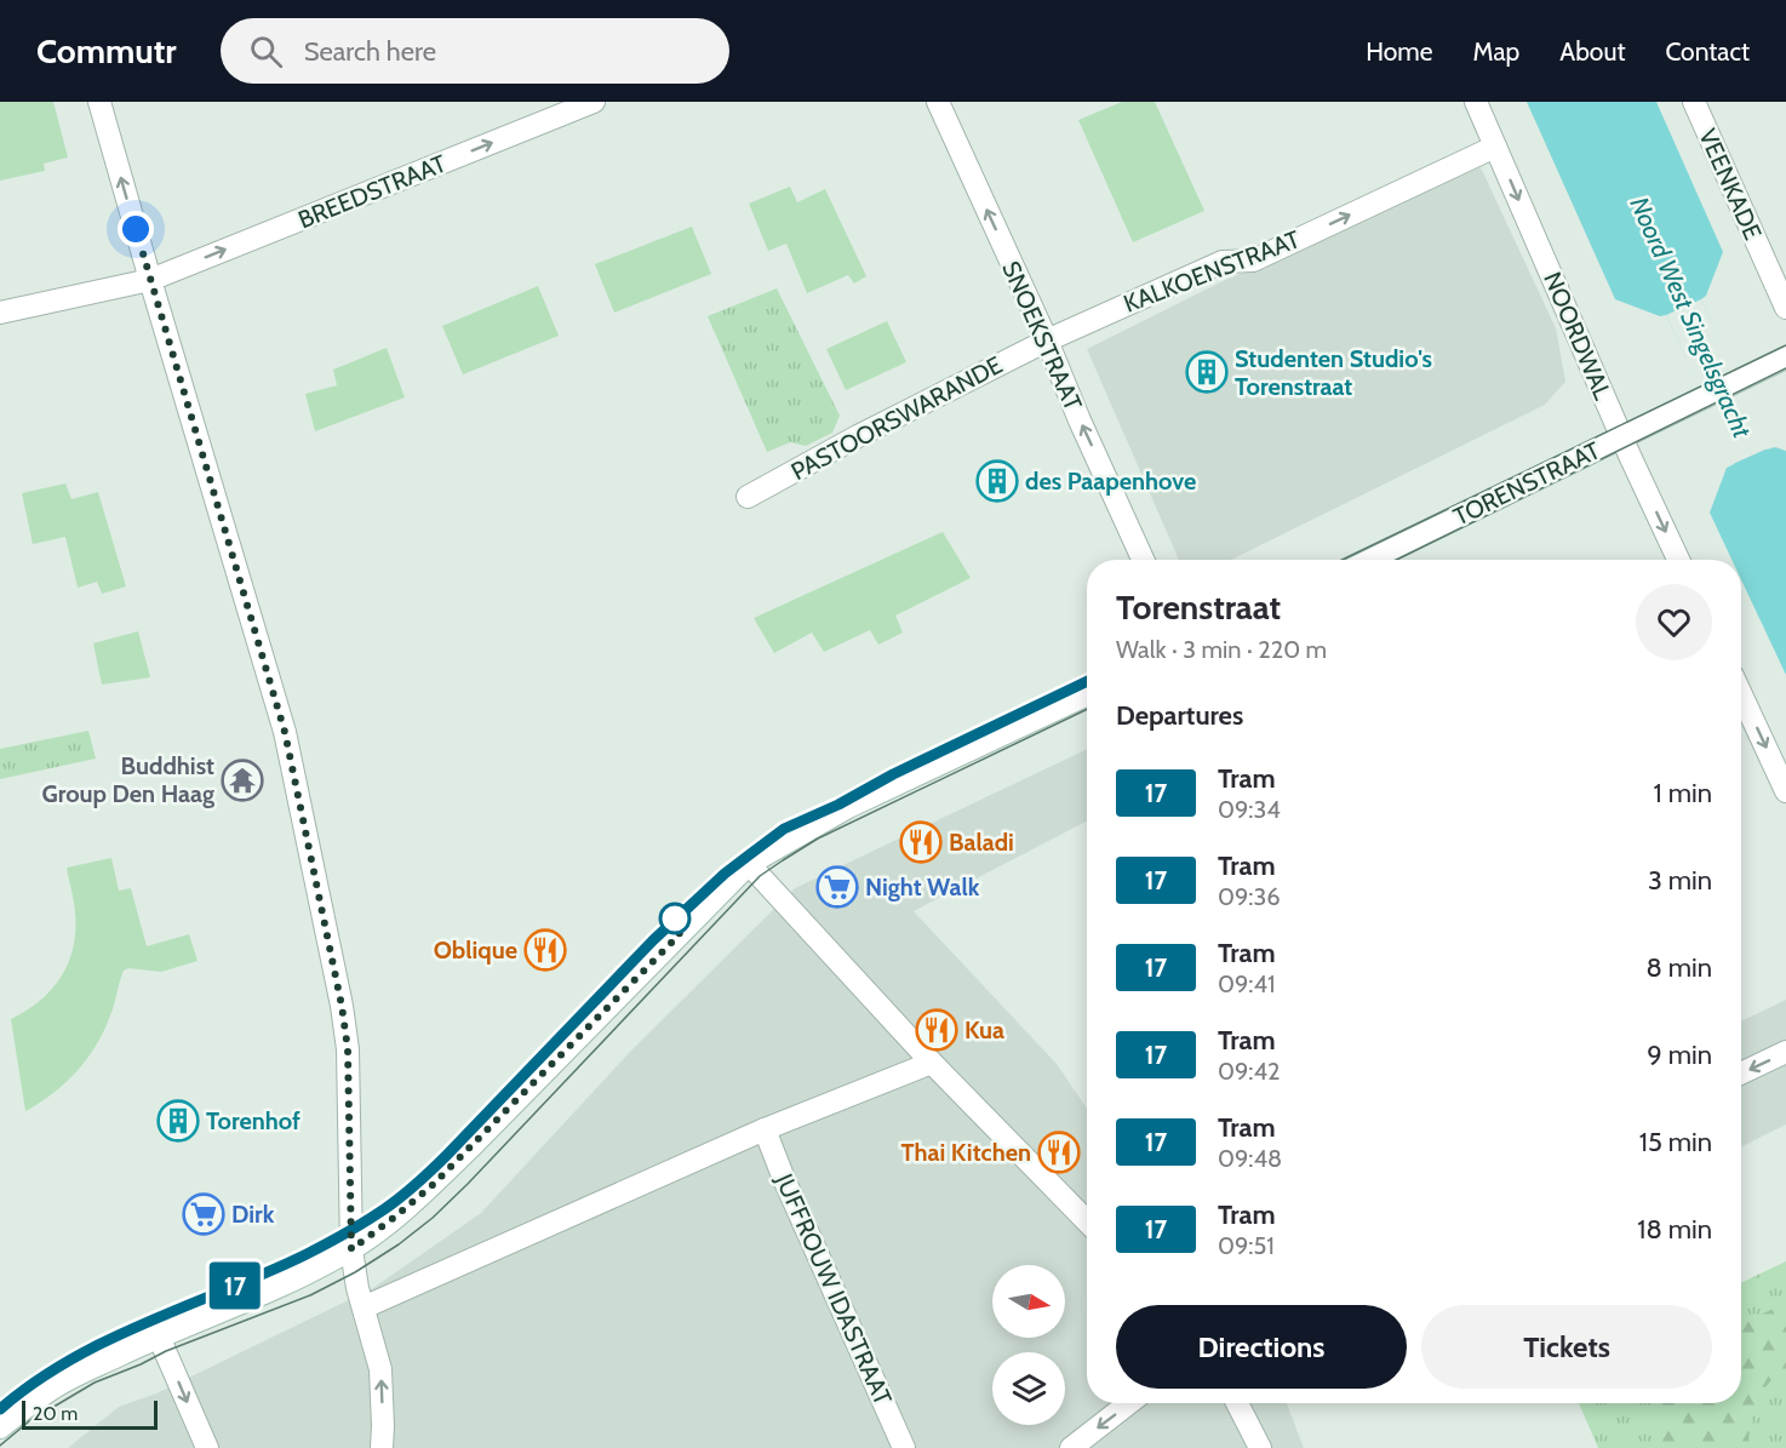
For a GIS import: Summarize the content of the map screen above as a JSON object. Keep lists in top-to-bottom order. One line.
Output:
{"streets":{"street":["VEENKADE","BREEDSTRAAT","KALKOENSTRAAT","SNOEKSTRAAT","NOORDWAL","PASTOORSWARANDE","TORENSTRAAT","JUFFROUW IDASTRAAT"]},"crossings":[["KALKOENSTRAAT","SNOEKSTRAAT"],["KALKOENSTRAAT","NOORDWAL"],["KALKOENSTRAAT","PASTOORSWARANDE"],["SNOEKSTRAAT","PASTOORSWARANDE"],["NOORDWAL","TORENSTRAAT"]],"one_way":["BREEDSTRAAT","KALKOENSTRAAT","SNOEKSTRAAT","NOORDWAL"],"water":["Noord West Singelsgracht"],"places":{"building":["Studenten Studio's Torenstraat","des Paapenhove","Torenhof"],"temple":["Buddhist Group Den Haag"],"restaurant":["Baladi","Oblique","Kua","Thai Kitchen"],"supermarket":["Night Walk","Dirk"]},"lines":["tram line 17"],"scale_bar":"20 m","north":"right","page":{"header":"Commutr","search":"Search here","nav":["Home","Map","About","Contact"],"on_map":"17","heading":[["Torenstraat","Walk · 3 min · 220 m"],"Departures"],"list":[{"mark":"17","name":"Tram","note":"09:34","value":"1 min"},{"mark":"17","name":"Tram","note":"09:36","value":"3 min"},{"mark":"17","name":"Tram","note":"09:41","value":"8 min"},{"mark":"17","name":"Tram","note":"09:42","value":"9 min"},{"mark":"17","name":"Tram","note":"09:48","value":"15 min"},{"mark":"17","name":"Tram","note":"09:51","value":"18 min"}],"buttons":["Directions","Tickets"],"scale":"20 m"}}
